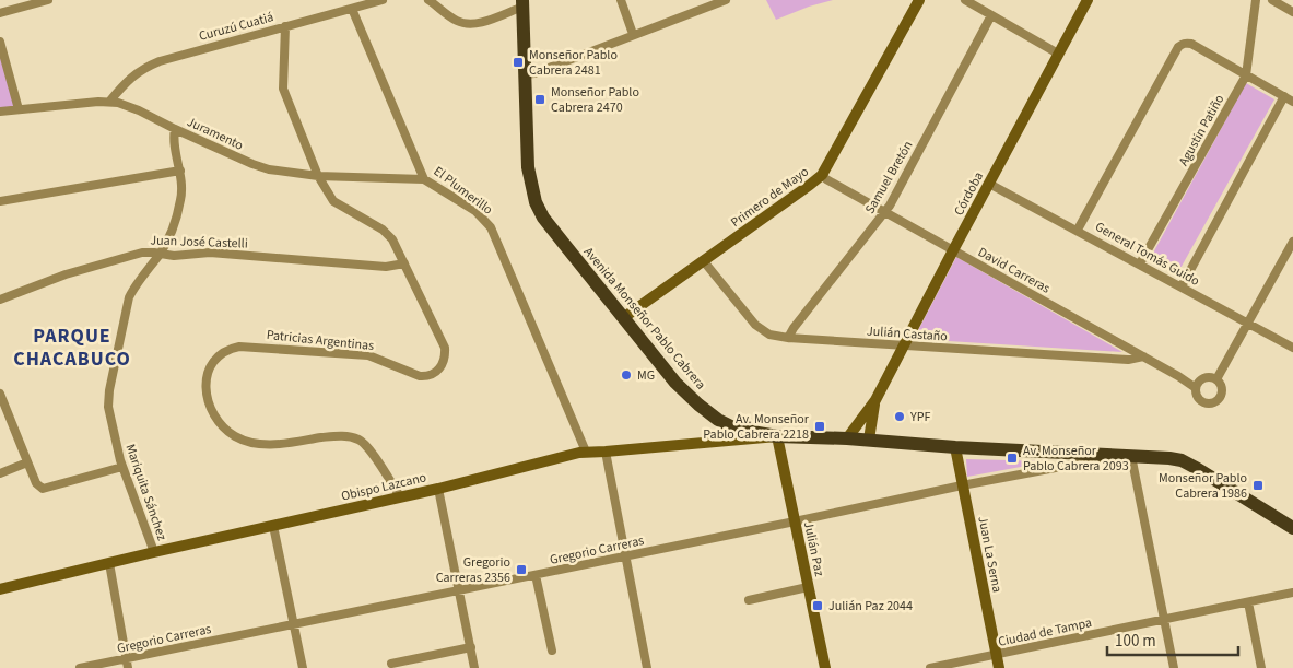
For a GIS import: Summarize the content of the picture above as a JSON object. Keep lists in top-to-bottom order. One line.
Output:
{"streets":{"main road":["Córdoba","Primero de Mayo","Avenida Monseñor Pablo Cabrera","Obispo Lazcano","Julián Paz","Juan La Serna"],"street":["Curuzú Cuatiá","Agustin Patiño","Juramento","Samuel Bretón","El Plumerillo","Juan José Castelli","General Tomás Guido","David Carreras","Julián Castaño","Patricias Argentinas","Mariquita Sánchez","Gregorio Carreras","Ciudad de Tampa"]},"crossings":[["Curuzú Cuatiá","Juramento"],["Curuzú Cuatiá","El Plumerillo"],["Curuzú Cuatiá","Patricias Argentinas"],["Agustin Patiño","General Tomás Guido"],["Juramento","El Plumerillo"],["Juramento","Patricias Argentinas"],["Juramento","Mariquita Sánchez"],["Samuel Bretón","David Carreras"],["Samuel Bretón","Julián Castaño"],["El Plumerillo","Obispo Lazcano"],["Córdoba","General Tomás Guido"],["Córdoba","David Carreras"],["Córdoba","Avenida Monseñor Pablo Cabrera"],["Córdoba","Julián Castaño"],["Primero de Mayo","David Carreras"],["Primero de Mayo","Avenida Monseñor Pablo Cabrera"],["Primero de Mayo","Julián Castaño"],["Juan José Castelli","Patricias Argentinas"],["Juan José Castelli","Mariquita Sánchez"],["David Carreras","Julián Castaño"],["Avenida Monseñor Pablo Cabrera","Obispo Lazcano"],["Avenida Monseñor Pablo Cabrera","Julián Paz"],["Avenida Monseñor Pablo Cabrera","Gregorio Carreras"],["Avenida Monseñor Pablo Cabrera","Juan La Serna"],["Patricias Argentinas","Obispo Lazcano"],["Obispo Lazcano","Mariquita Sánchez"],["Obispo Lazcano","Julián Paz"],["Julián Paz","Gregorio Carreras"],["Gregorio Carreras","Juan La Serna"],["Juan La Serna","Ciudad de Tampa"]],"districts":["PARQUE CHACABUCO"],"places":{"transit":["Monseñor Pablo Cabrera 2481","Monseñor Pablo Cabrera 2470","Av. Monseñor Pablo Cabrera 2218","Av. Monseñor Pablo Cabrera 2093","Monseñor Pablo Cabrera 1986","Gregorio Carreras 2356","Julián Paz 2044"],"other":["MG","YPF"]},"scale_bar":"100 m"}
